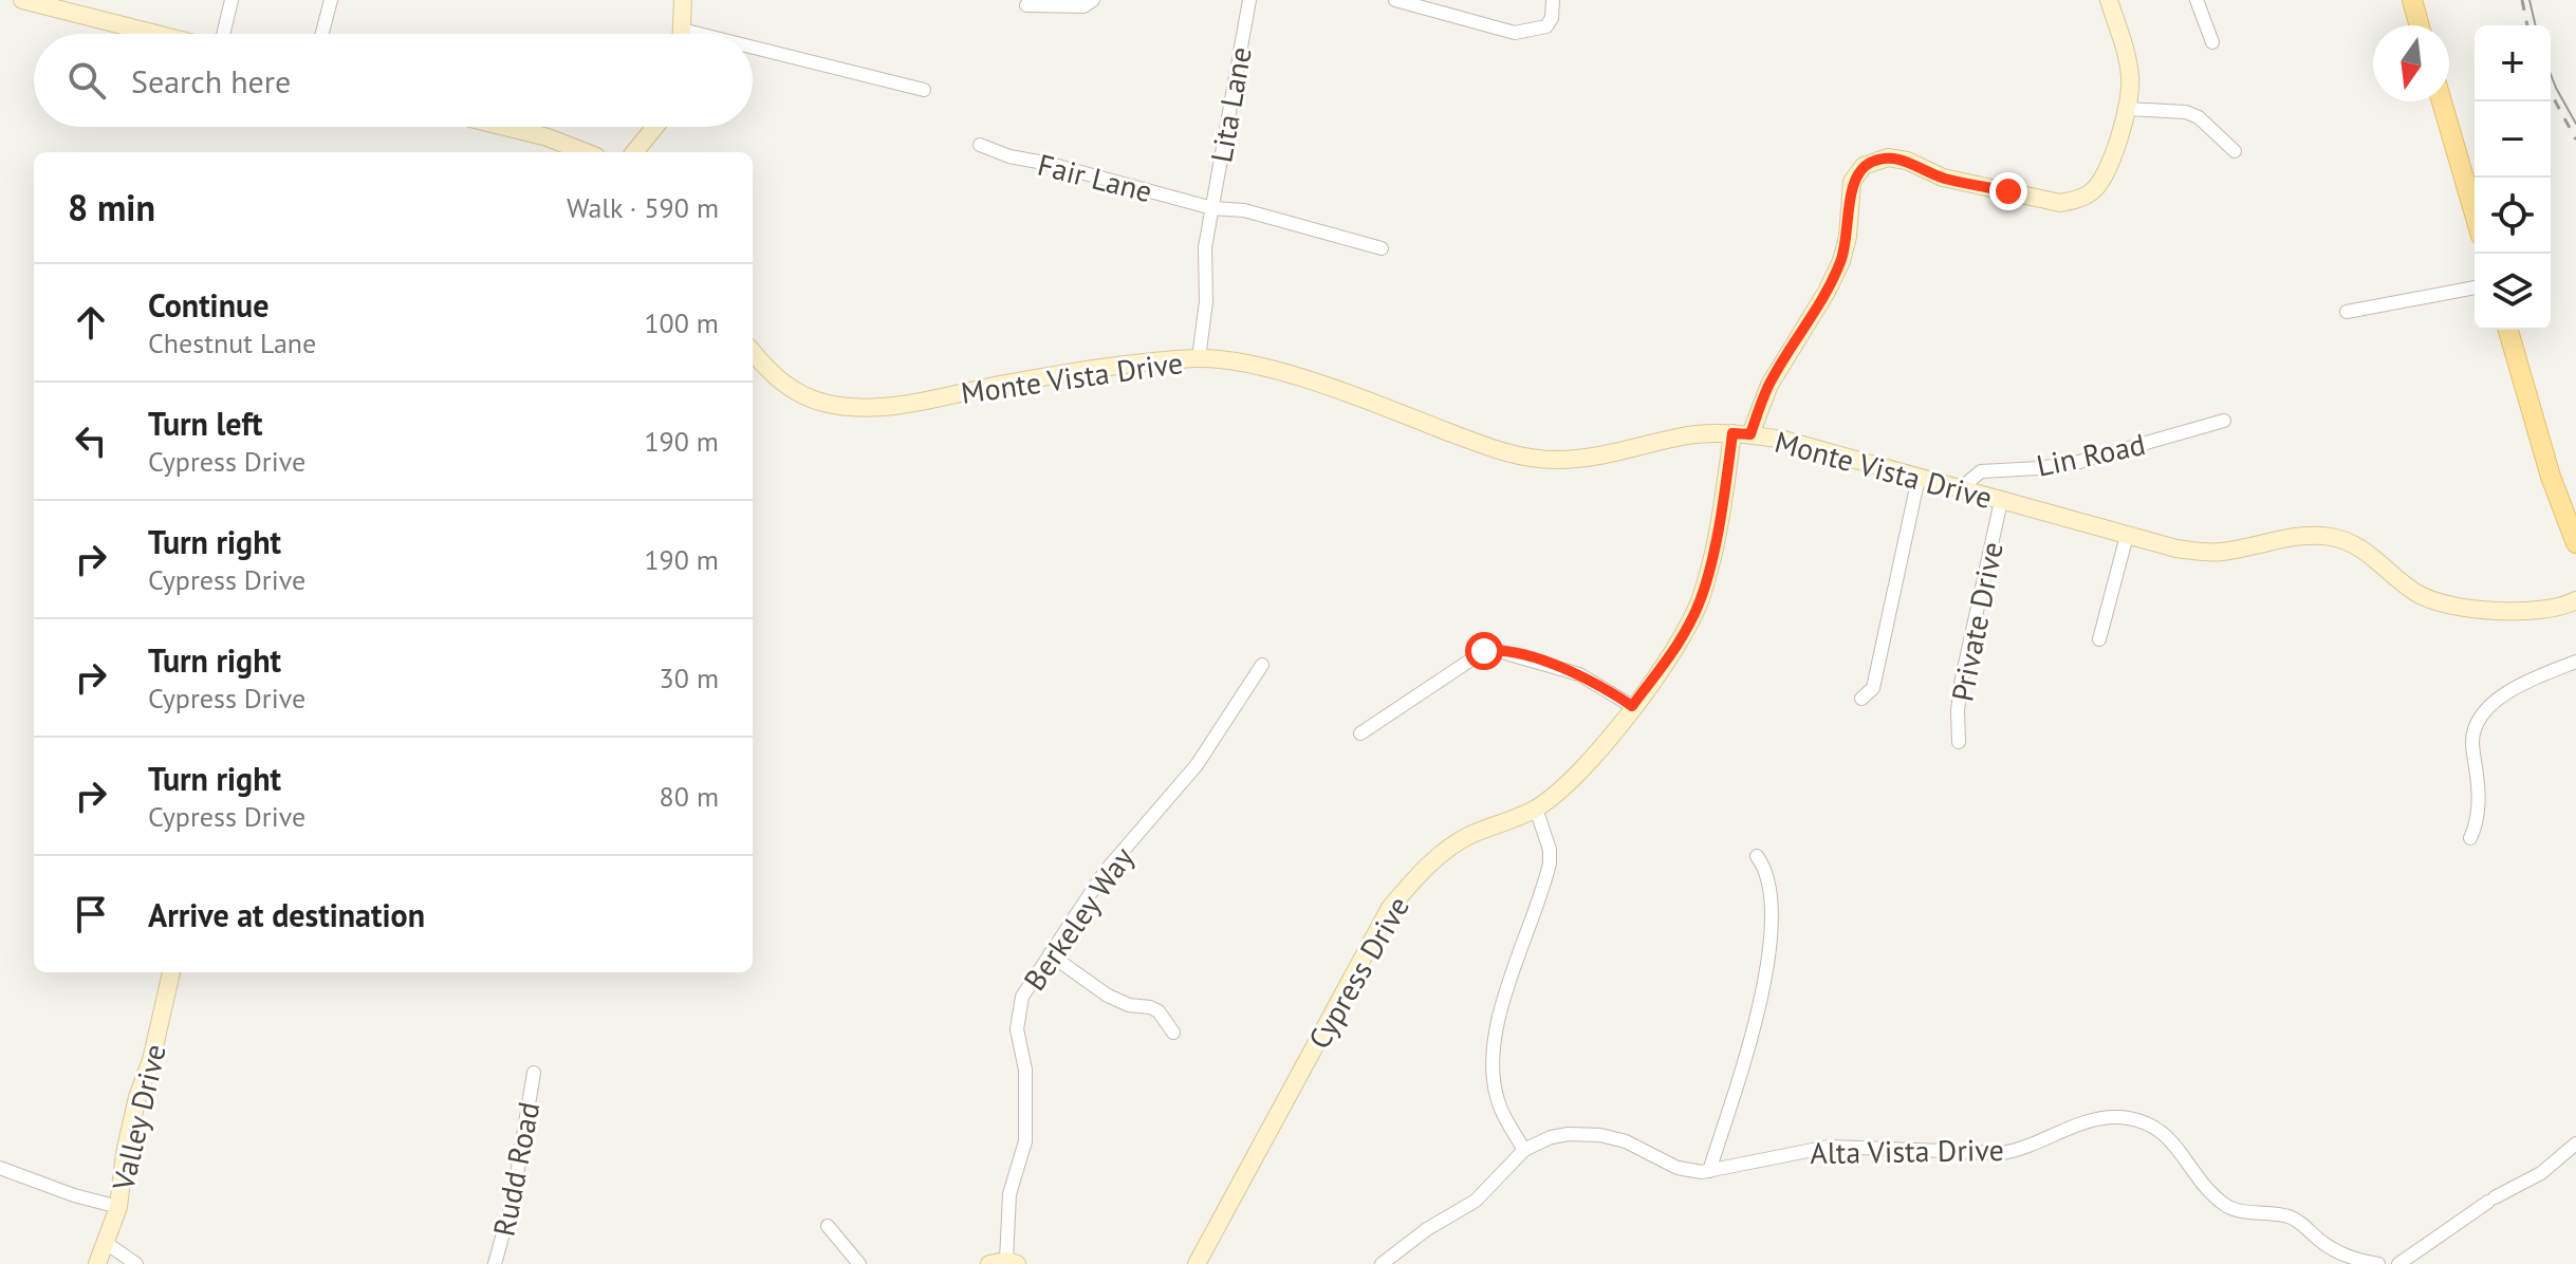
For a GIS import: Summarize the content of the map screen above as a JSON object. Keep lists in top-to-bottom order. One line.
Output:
{"streets":{"main road":["Monte Vista Drive","Cypress Drive","Valley Drive"],"street":["Lita Lane","Fair Lane","Lin Road","Private Drive","Berkeley Way","Alta Vista Drive","Rudd Road"]},"crossings":[["Lita Lane","Fair Lane"],["Lita Lane","Monte Vista Drive"],["Monte Vista Drive","Lin Road"],["Monte Vista Drive","Private Drive"],["Monte Vista Drive","Cypress Drive"]],"north":"bottom","page":{"map_buttons":["+","−"],"search":"Search here","heading":["8 min","Walk · 590 m"],"list":[["Continue","Chestnut Lane","100 m"],["Turn left","Cypress Drive","190 m"],["Turn right","Cypress Drive","190 m"],["Turn right","Cypress Drive","30 m"],["Turn right","Cypress Drive","80 m"],"Arrive at destination"]}}
